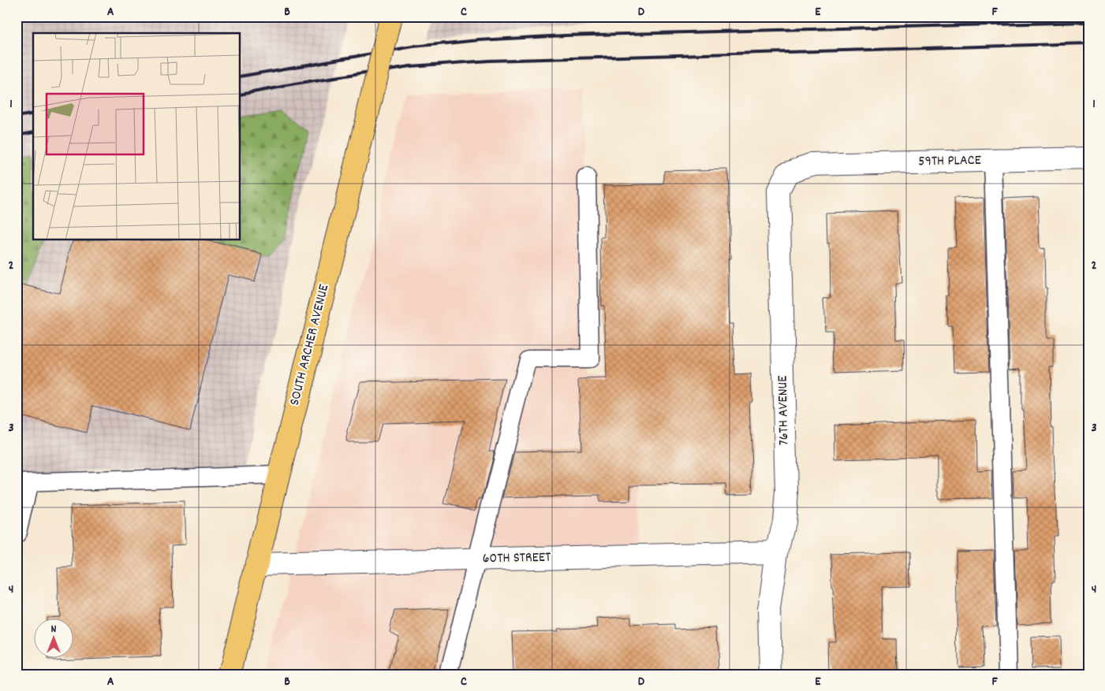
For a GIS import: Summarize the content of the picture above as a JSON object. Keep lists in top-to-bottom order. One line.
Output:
{"streets":{"main road":["SOUTH ARCHER AVENUE"],"street":["59TH PLACE","76TH AVENUE","60TH STREET"]},"crossings":[["59TH PLACE","76TH AVENUE"],["SOUTH ARCHER AVENUE","60TH STREET"],["76TH AVENUE","60TH STREET"]],"north":"top","grid":{"columns":["A","B","C","D","E","F"],"rows":["1","2","3","4"]}}
